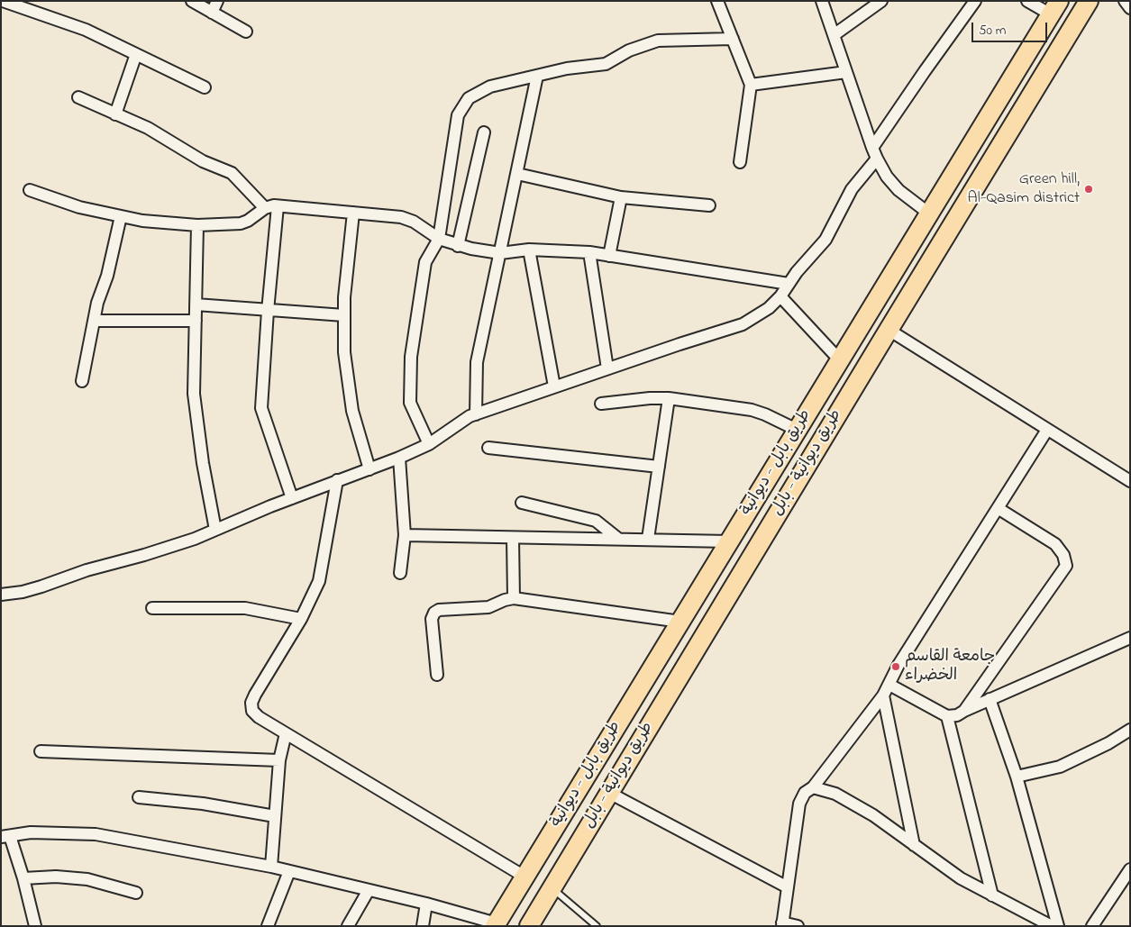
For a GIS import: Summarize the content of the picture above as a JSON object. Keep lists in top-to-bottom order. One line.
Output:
{"streets":{"highway":["طريق بابل - ديوانية","طريق ديوانية - بابل"]},"places":["Green hill, Al-Qasim district","جامعة القاسم الخضراء"],"scale_bar":"50 m"}
